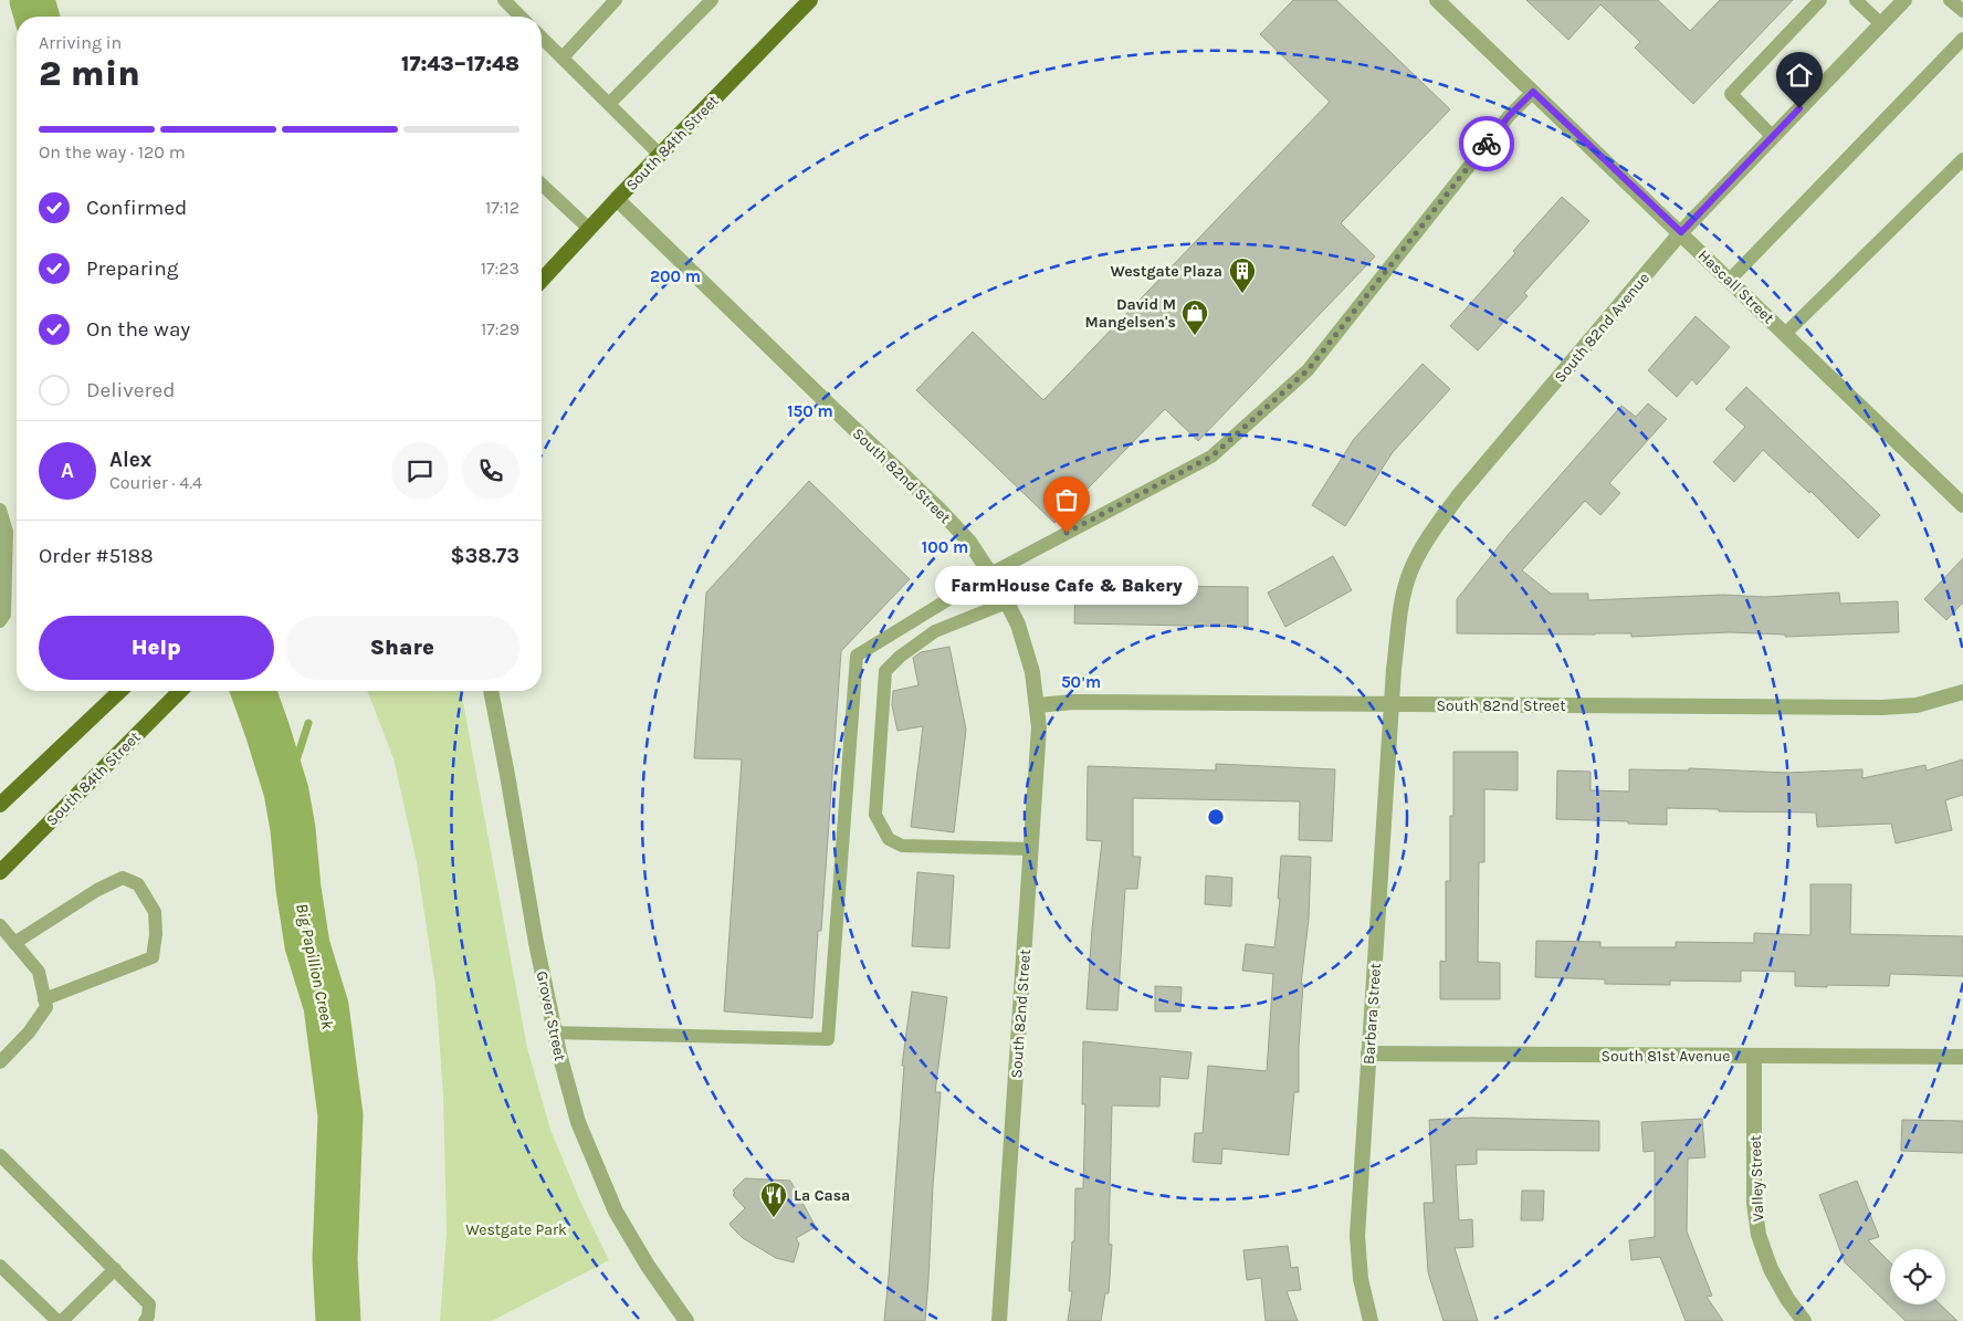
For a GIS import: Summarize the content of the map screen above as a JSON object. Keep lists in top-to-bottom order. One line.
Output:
{"streets":{"main road":["South 84th Street"],"street":["Hascall Street","South 82nd Avenue","South 82nd Street","Barbara Street","Grover Street","South 81st Avenue","Valley Street"]},"crossings":[["South 84th Street","South 82nd Street"],["Hascall Street","South 82nd Avenue"],["South 82nd Avenue","South 82nd Street"],["South 82nd Avenue","Barbara Street"],["South 82nd Street","Barbara Street"],["Barbara Street","South 81st Avenue"],["South 81st Avenue","Valley Street"]],"water":["Big Papillion Creek"],"parks":["Westgate Park"],"places":{"building":["Westgate Plaza"],"shop":["David M Mangelsen's"],"other":["FarmHouse Cafe & Bakery"],"restaurant":["La Casa"]},"page":{"heading":["2 min","Arriving in","17:43–17:48"],"panel":["Alex","Courier · 4.4","Order #5188","$38.73"],"bar":"On the way · 120 m","list":[["Confirmed","17:12"],["Preparing","17:23"],["On the way","17:29"],"Delivered"],"round":"A","bubble":"FarmHouse Cafe & Bakery","buttons":["Help","Share"]},"rings":["200 m","150 m","100 m","50 m"]}
